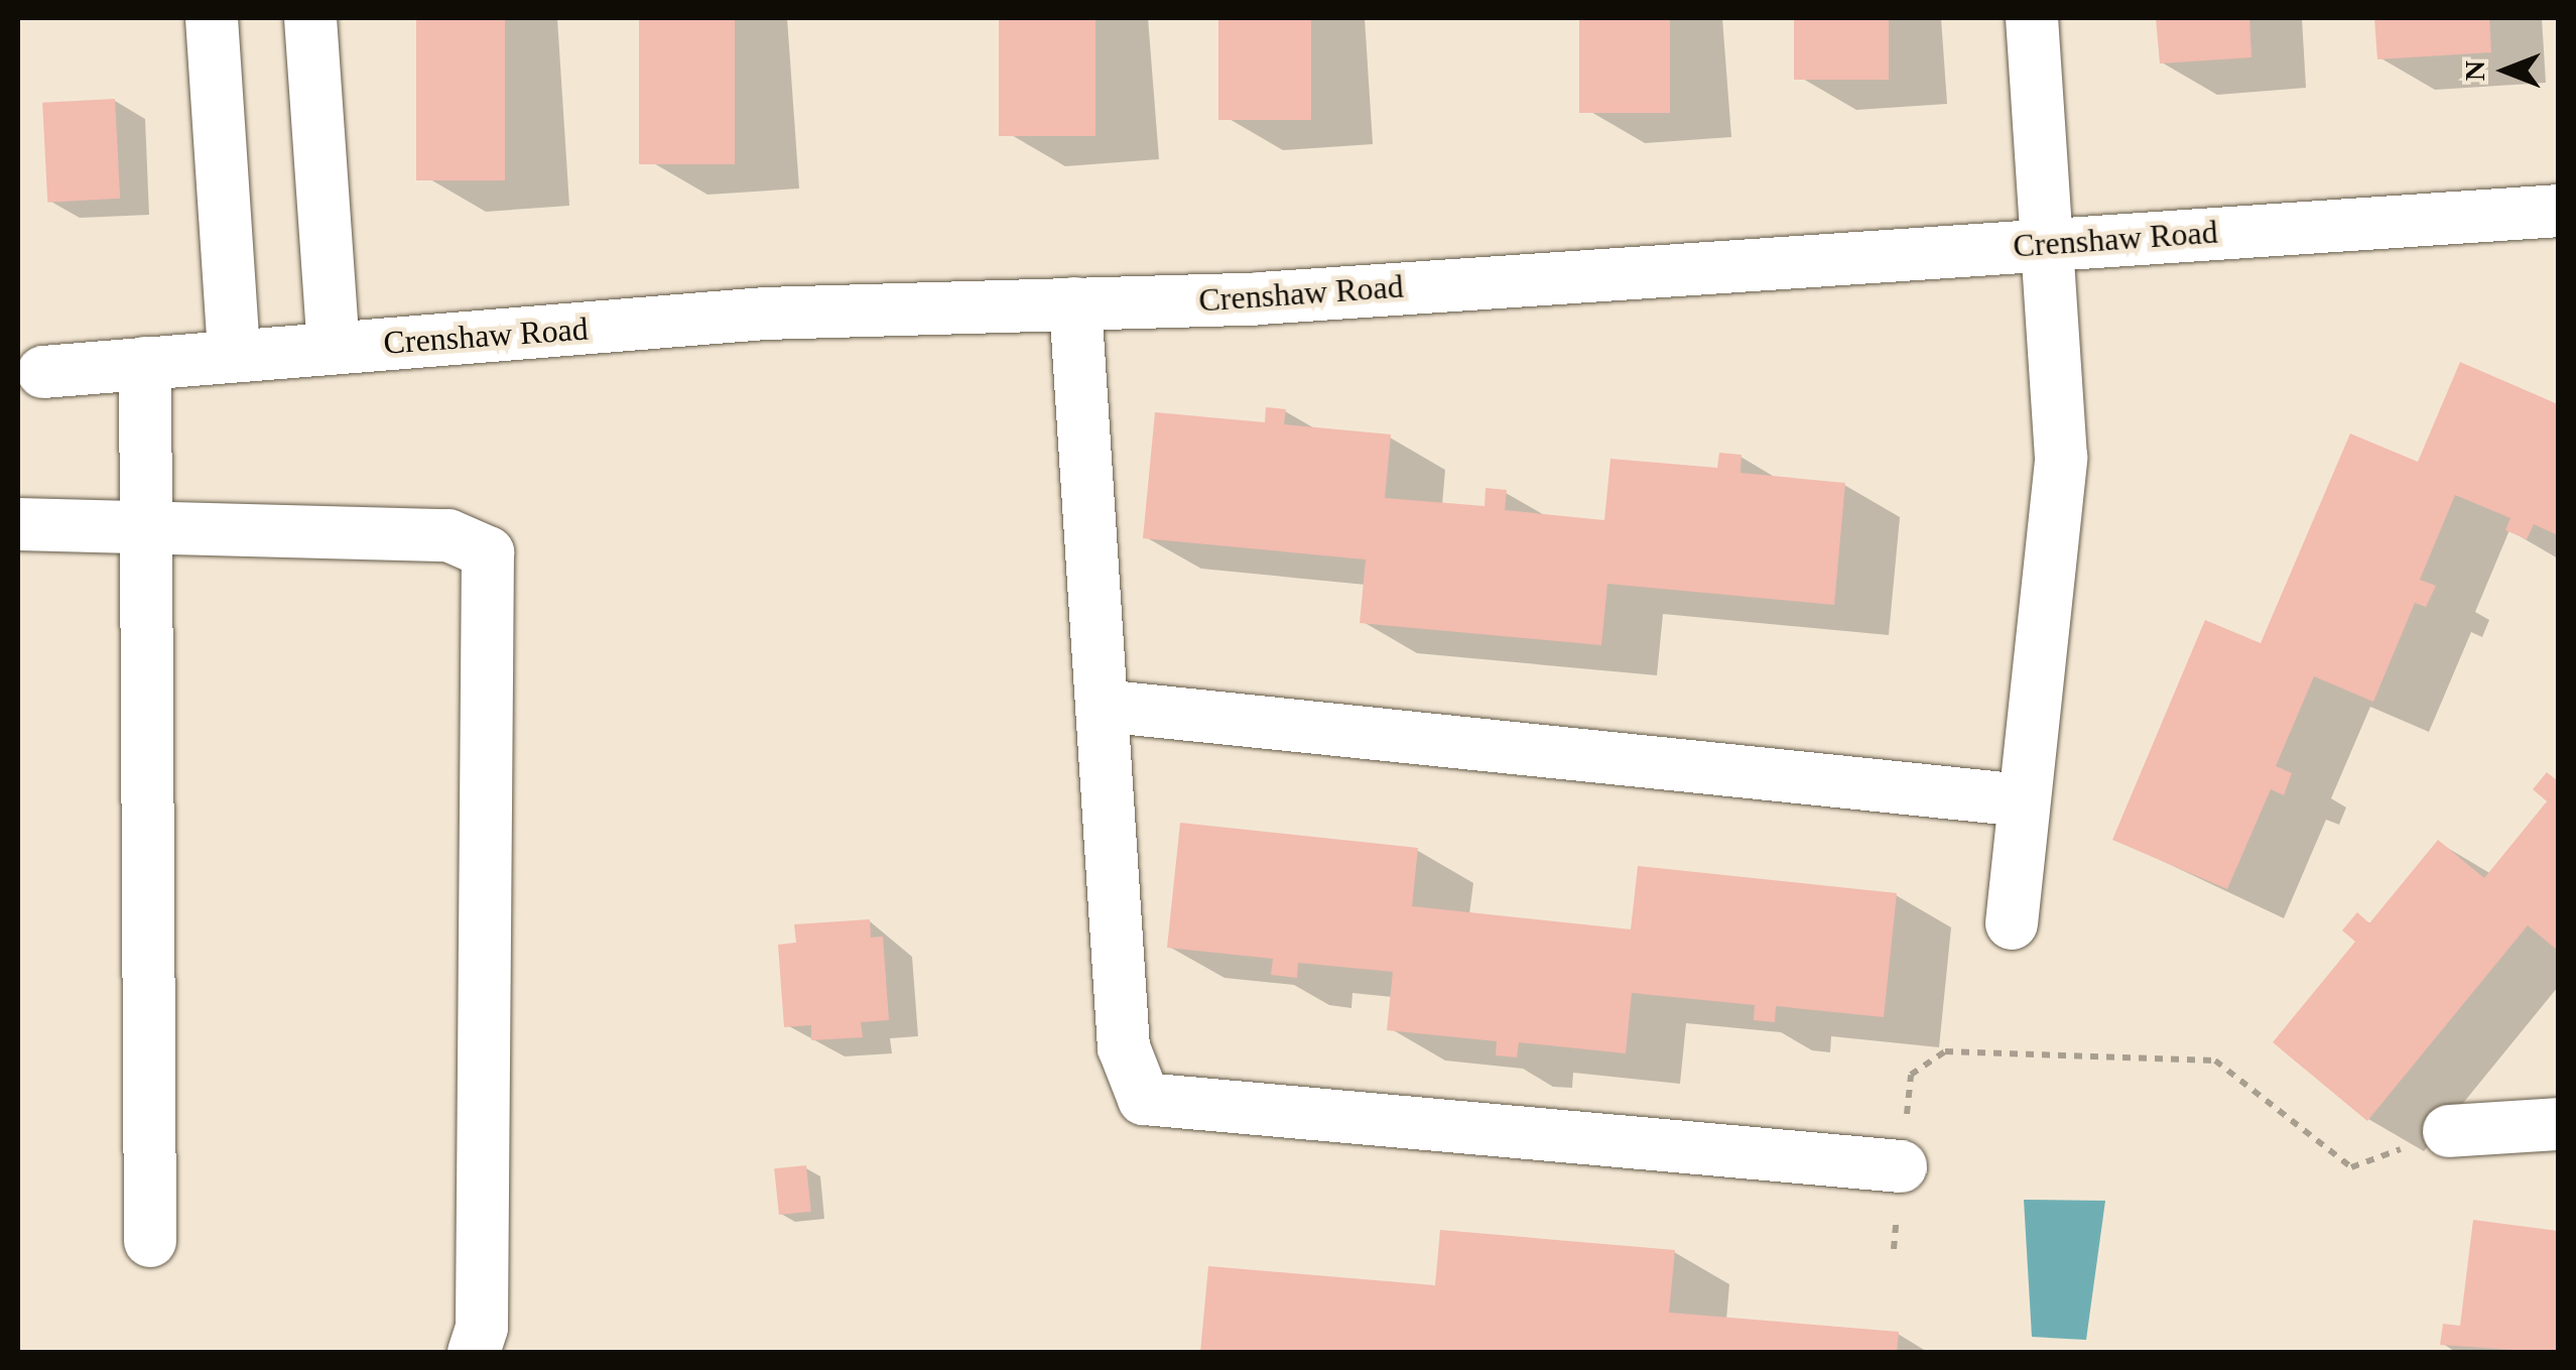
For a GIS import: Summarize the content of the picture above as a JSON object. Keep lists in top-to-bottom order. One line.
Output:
{"streets":{"street":["Crenshaw Road"]},"north":"left"}
